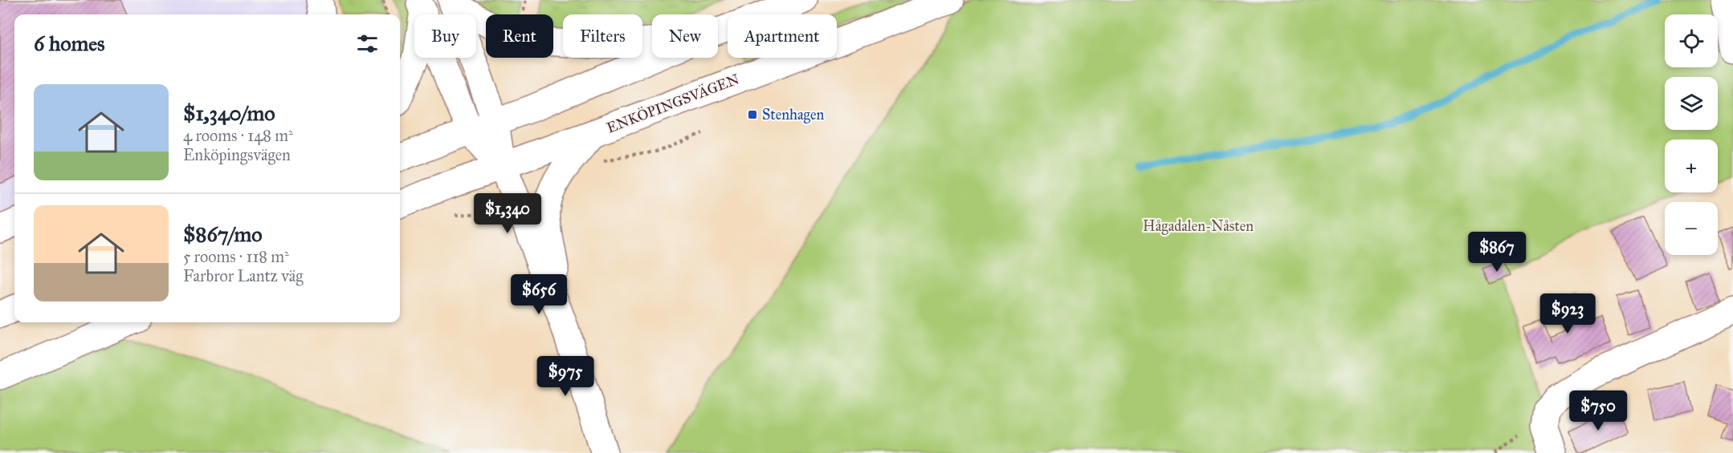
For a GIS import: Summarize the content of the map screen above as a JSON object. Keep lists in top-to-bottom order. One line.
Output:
{"streets":{"main road":["ENKÖPINGSVÄGEN"]},"parks":["Hågadalen-Nåsten"],"places":{"transit":["Stenhagen"]},"page":{"map_buttons":["+","−"],"chip":["Buy","Rent","Filters","New","Apartment"],"heading":"6 homes","list":[{"name":"$1,340/mo","note":"4 rooms · 148 m² · Enköpingsvägen"},{"name":"$867/mo","note":"5 rooms · 118 m² · Farbror Lantz väg"}],"price":["$1,340","$867","$656","$923","$975","$750"]}}
